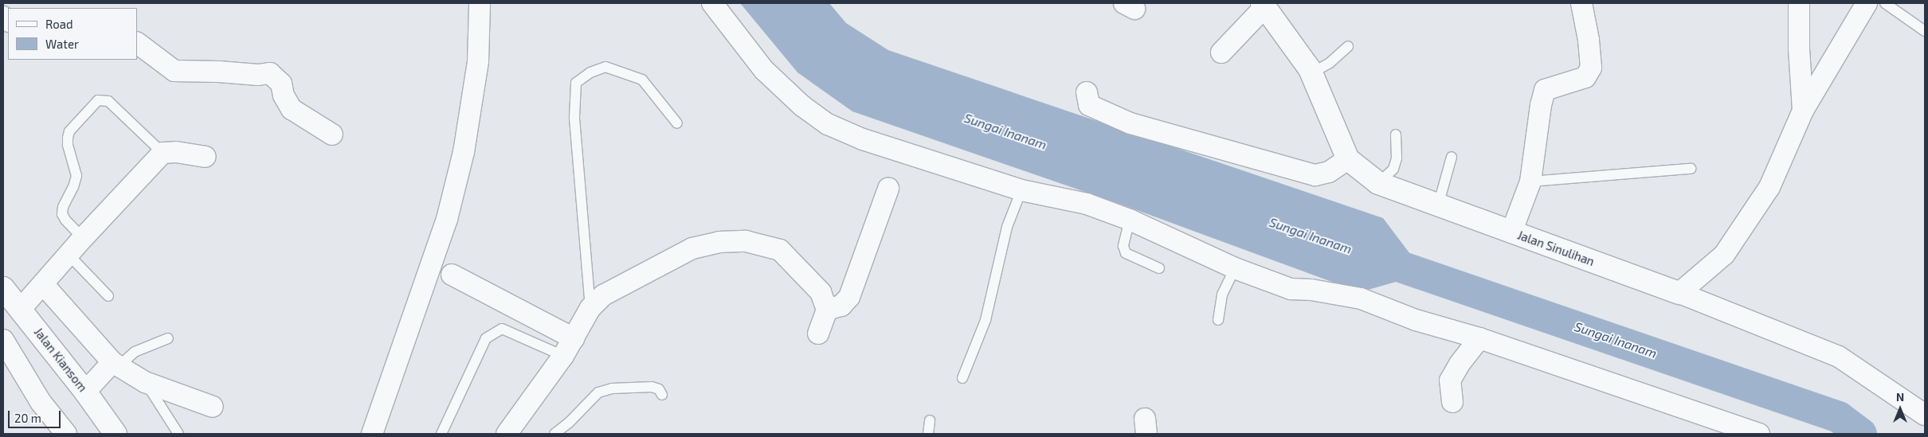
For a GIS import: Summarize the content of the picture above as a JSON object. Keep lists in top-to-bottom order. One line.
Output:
{"streets":{"street":["Jalan Sinulihan","Jalan Kiansom"]},"water":["Sungai Inanam"],"legend":["Road","Water"],"scale_bar":"20 m","north":"top"}
